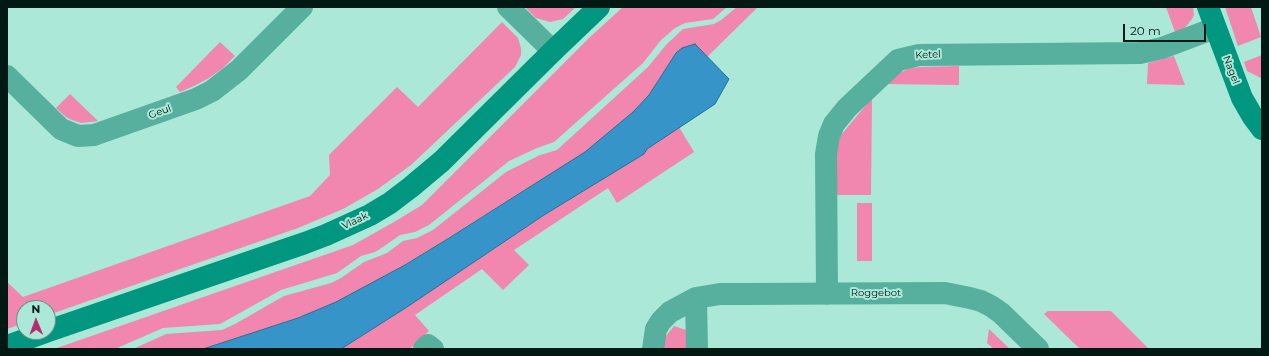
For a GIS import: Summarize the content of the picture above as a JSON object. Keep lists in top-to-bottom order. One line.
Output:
{"streets":{"street":["Ketel","Nagel","Geul","Vlaak","Roggebot"]},"crossings":[["Ketel","Nagel"],["Ketel","Roggebot"]],"scale_bar":"20 m","north":"top"}
